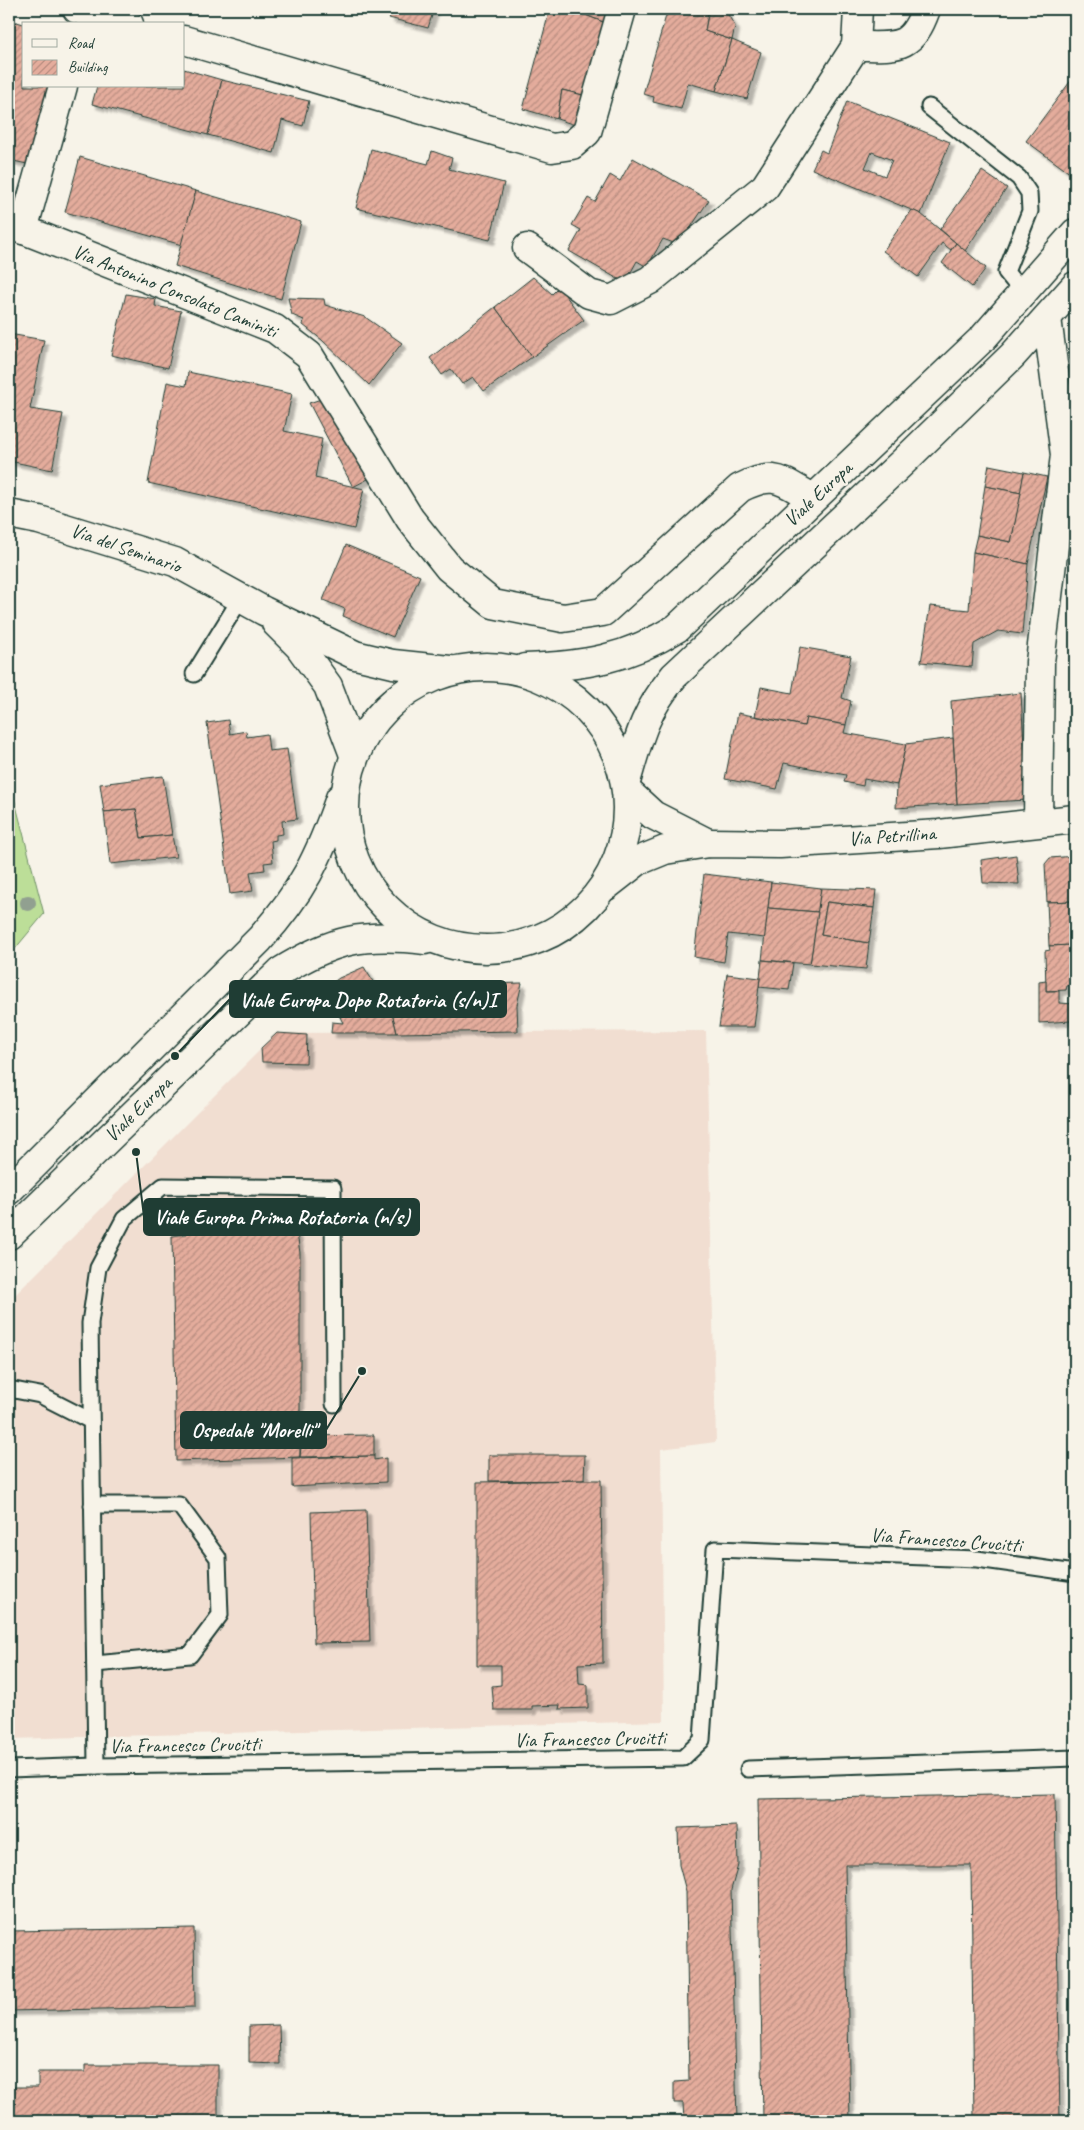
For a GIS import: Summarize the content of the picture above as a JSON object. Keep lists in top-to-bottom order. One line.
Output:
{"streets":{"main road":["Via Antonino Consolato Caminiti","Viale Europa","Via del Seminario","Via Petrillina"],"lane":["Via Francesco Crucitti"]},"crossings":[["Via Antonino Consolato Caminiti","Viale Europa"]],"places":["Viale Europa Dopo Rotatoria (s/n)I","Viale Europa Prima Rotatoria (n/s)","Ospedale \"Morelli\""],"legend":["Road","Building"]}
